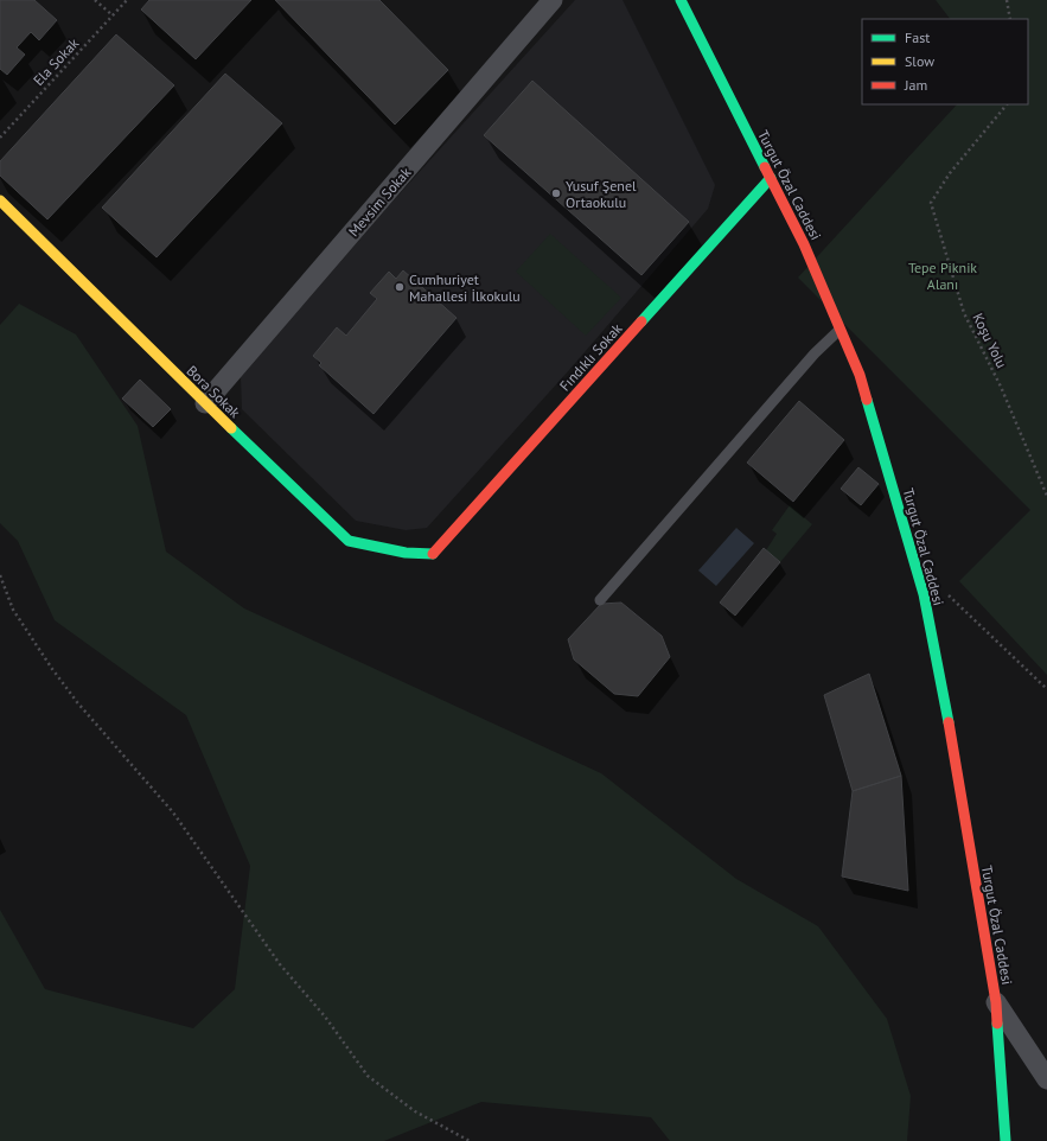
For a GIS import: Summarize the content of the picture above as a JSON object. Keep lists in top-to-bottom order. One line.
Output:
{"streets":{"street":["Turgut Özal Caddesi","Mevsim Sokak","Fındıklı Sokak","Bora Sokak"],"path":["Ela Sokak","Koşu Yolu"]},"crossings":[["Turgut Özal Caddesi","Fındıklı Sokak"],["Mevsim Sokak","Bora Sokak"],["Fındıklı Sokak","Bora Sokak"]],"parks":["Tepe Piknik Alanı"],"places":["Yusuf Şenel Ortaokulu","Cumhuriyet Mahallesi İlkokulu"],"legend":["Fast","Slow","Jam"]}
